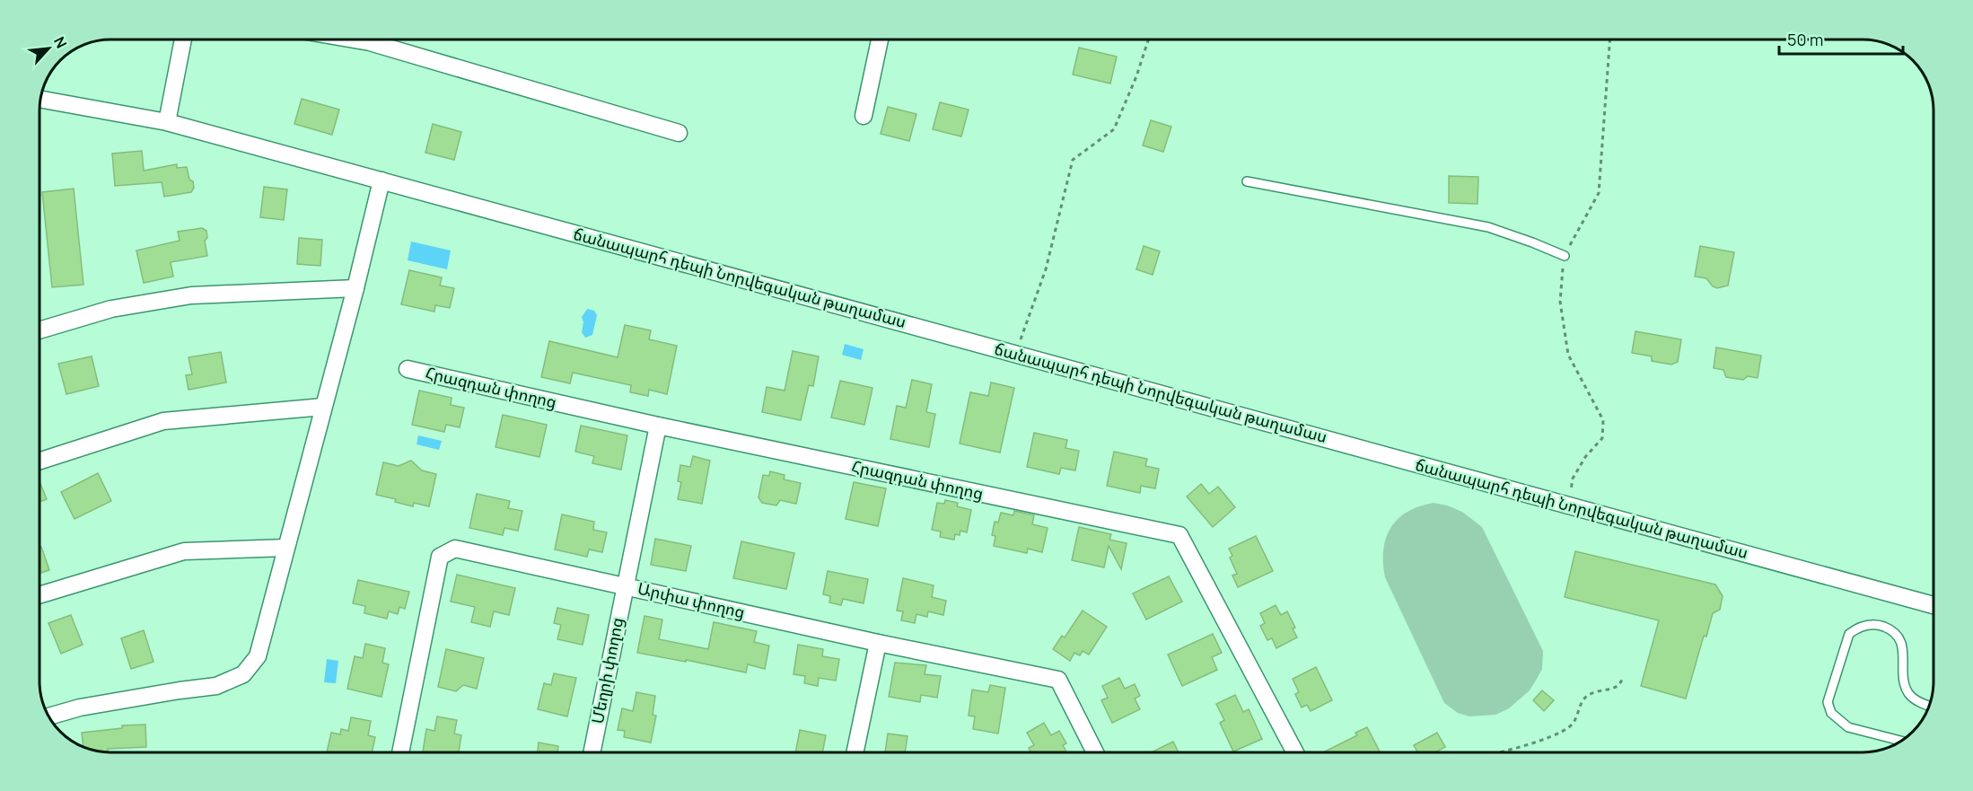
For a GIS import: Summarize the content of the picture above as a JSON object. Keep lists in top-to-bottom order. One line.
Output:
{"streets":{"street":["ճանապարհ դեպի Նորվեգական թաղամաս","Հրազդան փողոց","Արփա փողոց","Մեղրի փողոց"]},"crossings":[["Հրազդան փողոց","Մեղրի փողոց"],["Արփա փողոց","Մեղրի փողոց"]],"scale_bar":"50 m","north":"top right"}
